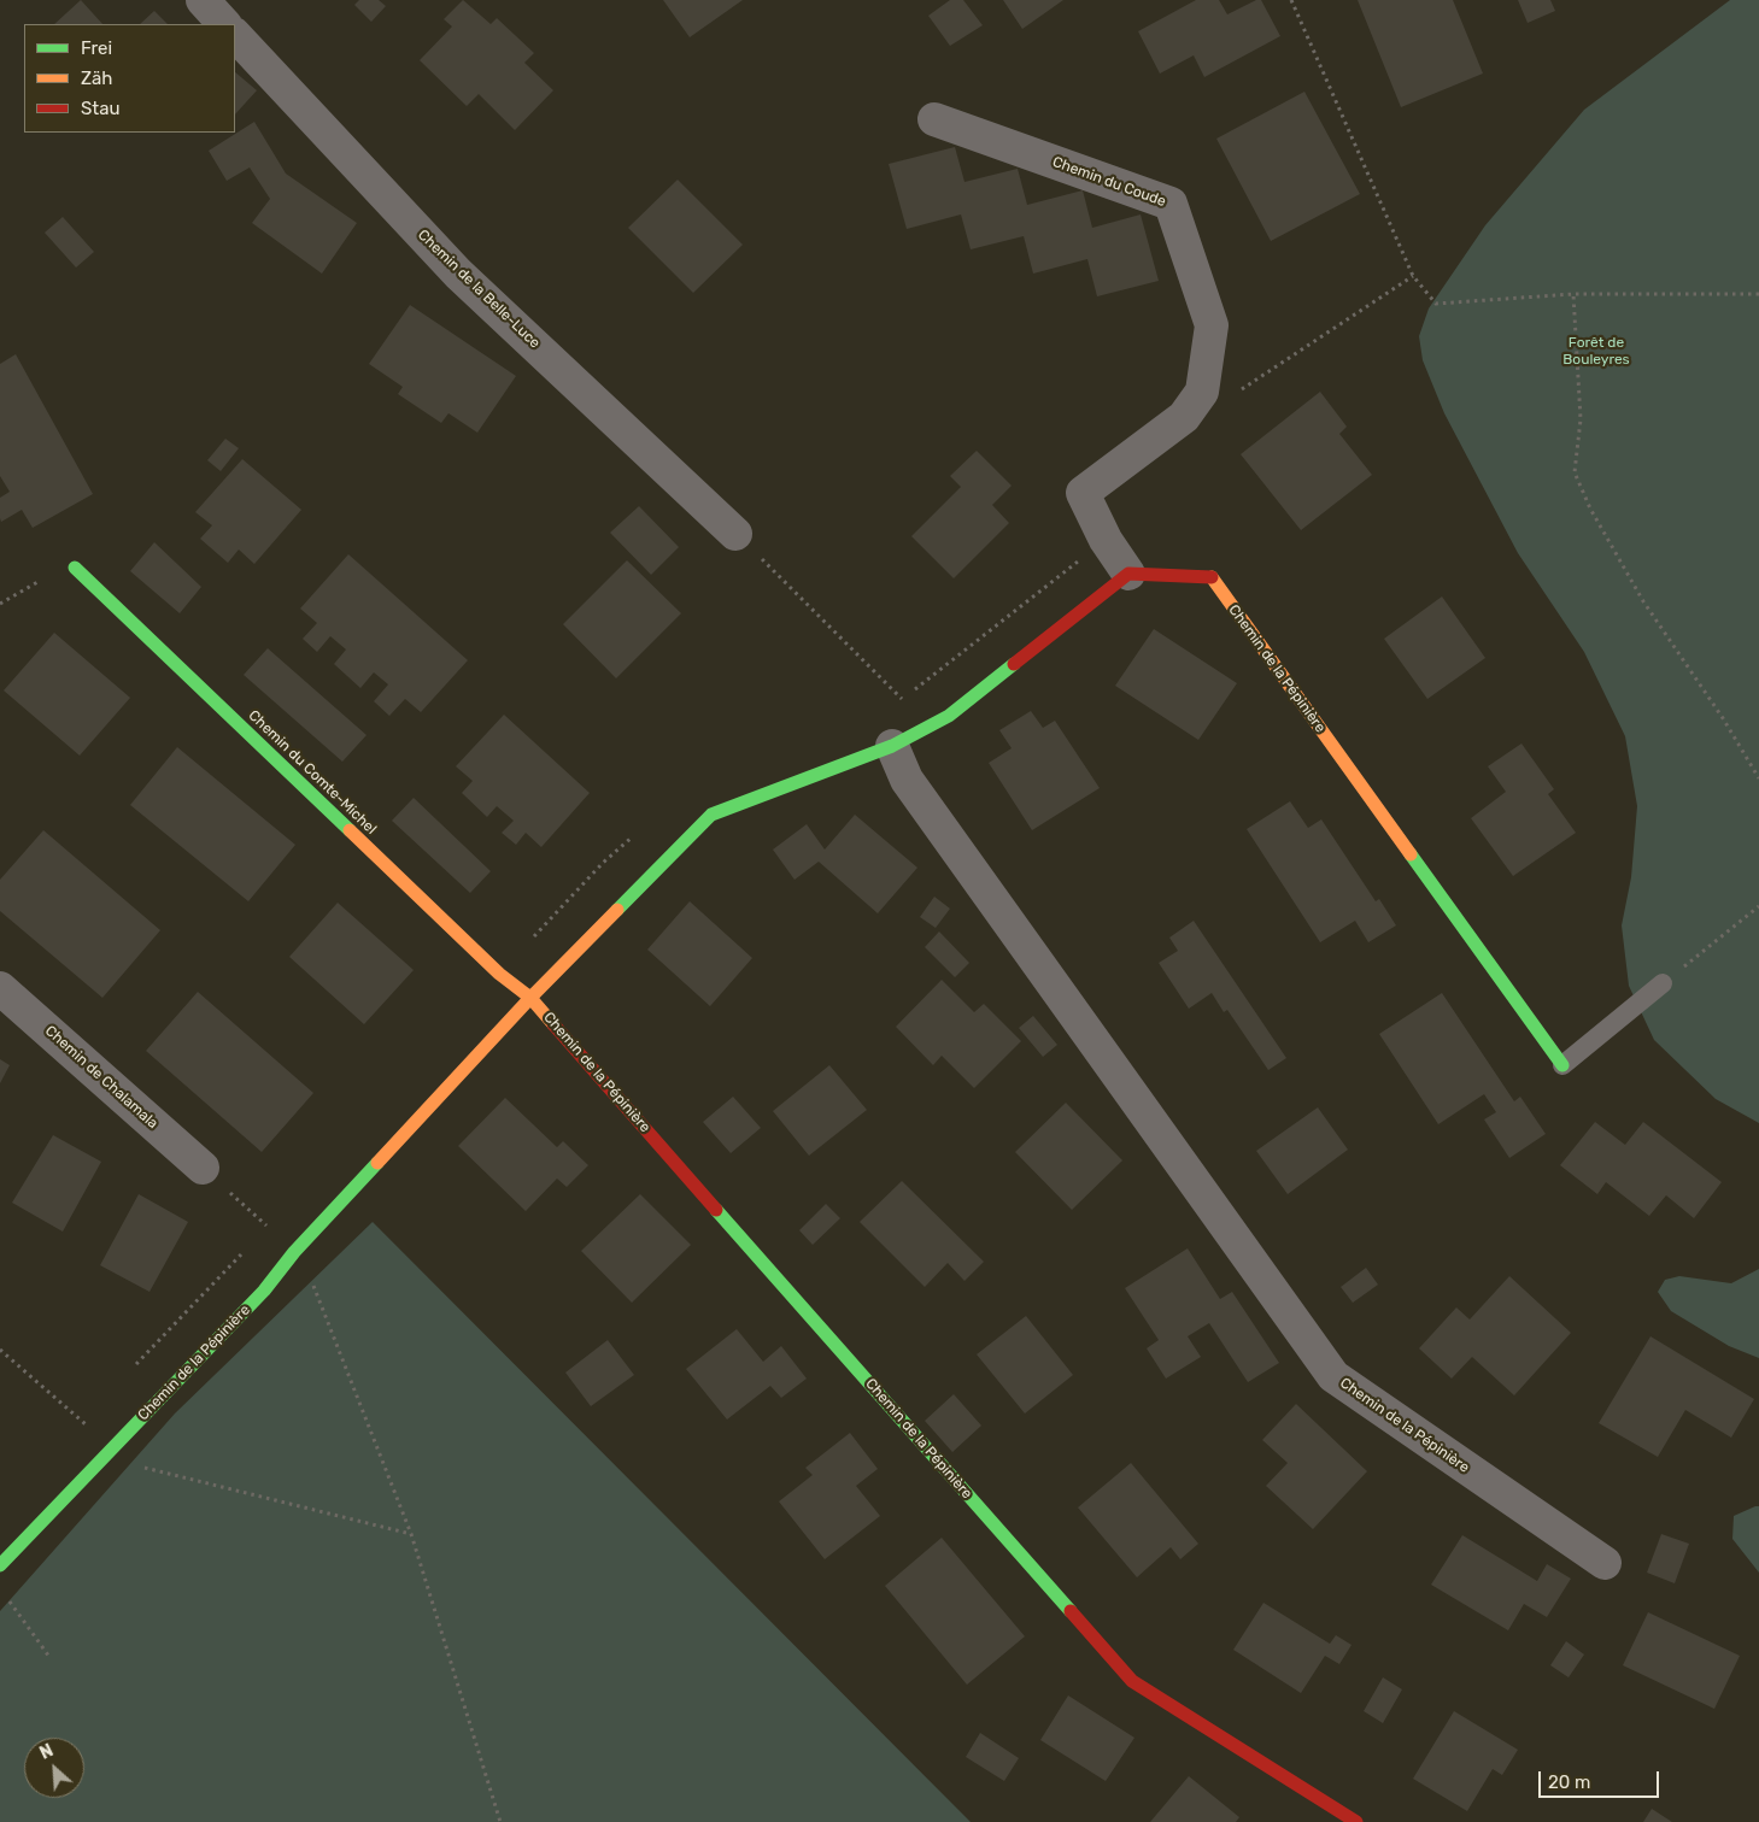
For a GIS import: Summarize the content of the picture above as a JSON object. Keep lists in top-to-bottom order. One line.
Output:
{"streets":{"street":["Chemin du Coude","Chemin de la Belle-Luce","Chemin de la Pépinière","Chemin du Comte-Michel","Chemin de Chalamala"]},"crossings":[["Chemin du Coude","Chemin de la Pépinière"],["Chemin de la Pépinière","Chemin du Comte-Michel"]],"parks":["Forêt de Bouleyres"],"legend":["Frei","Zäh","Stau"],"scale_bar":"20 m","north":"top left"}
